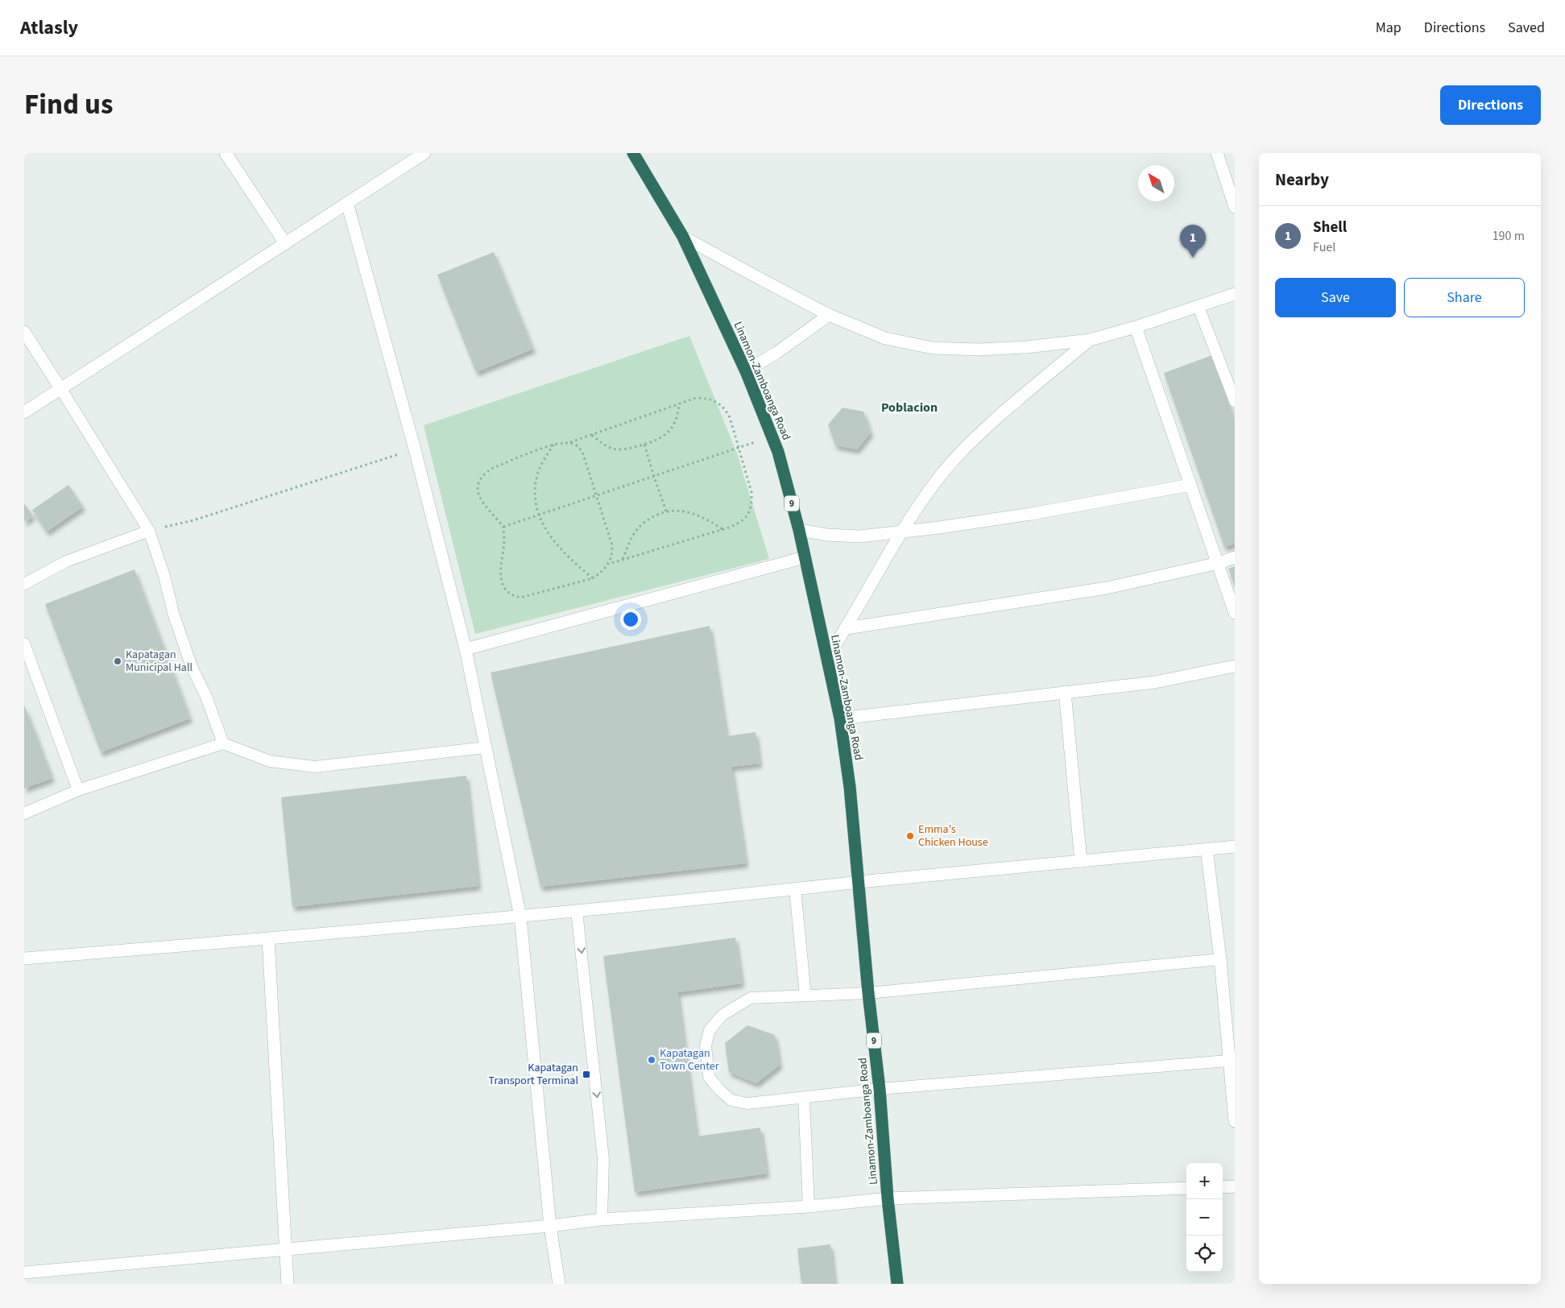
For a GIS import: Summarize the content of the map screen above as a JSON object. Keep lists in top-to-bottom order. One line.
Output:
{"streets":{"highway":["Linamon-Zamboanga Road","9"]},"districts":["Poblacion"],"places":{"other":["Kapatagan Municipal Hall","Emma's Chicken House","Kapatagan Town Center"],"transit":["Kapatagan Transport Terminal"]},"north":"top left","page":{"header":"Atlasly","nav":["Map","Directions","Saved"],"title":"Find us","buttons":["Directions",["Save","Share"]],"heading":"Nearby","list":[{"mark":"1","name":"Shell","note":"Fuel","value":"190 m"}],"pins":"1","map_buttons":["+","−"]}}
